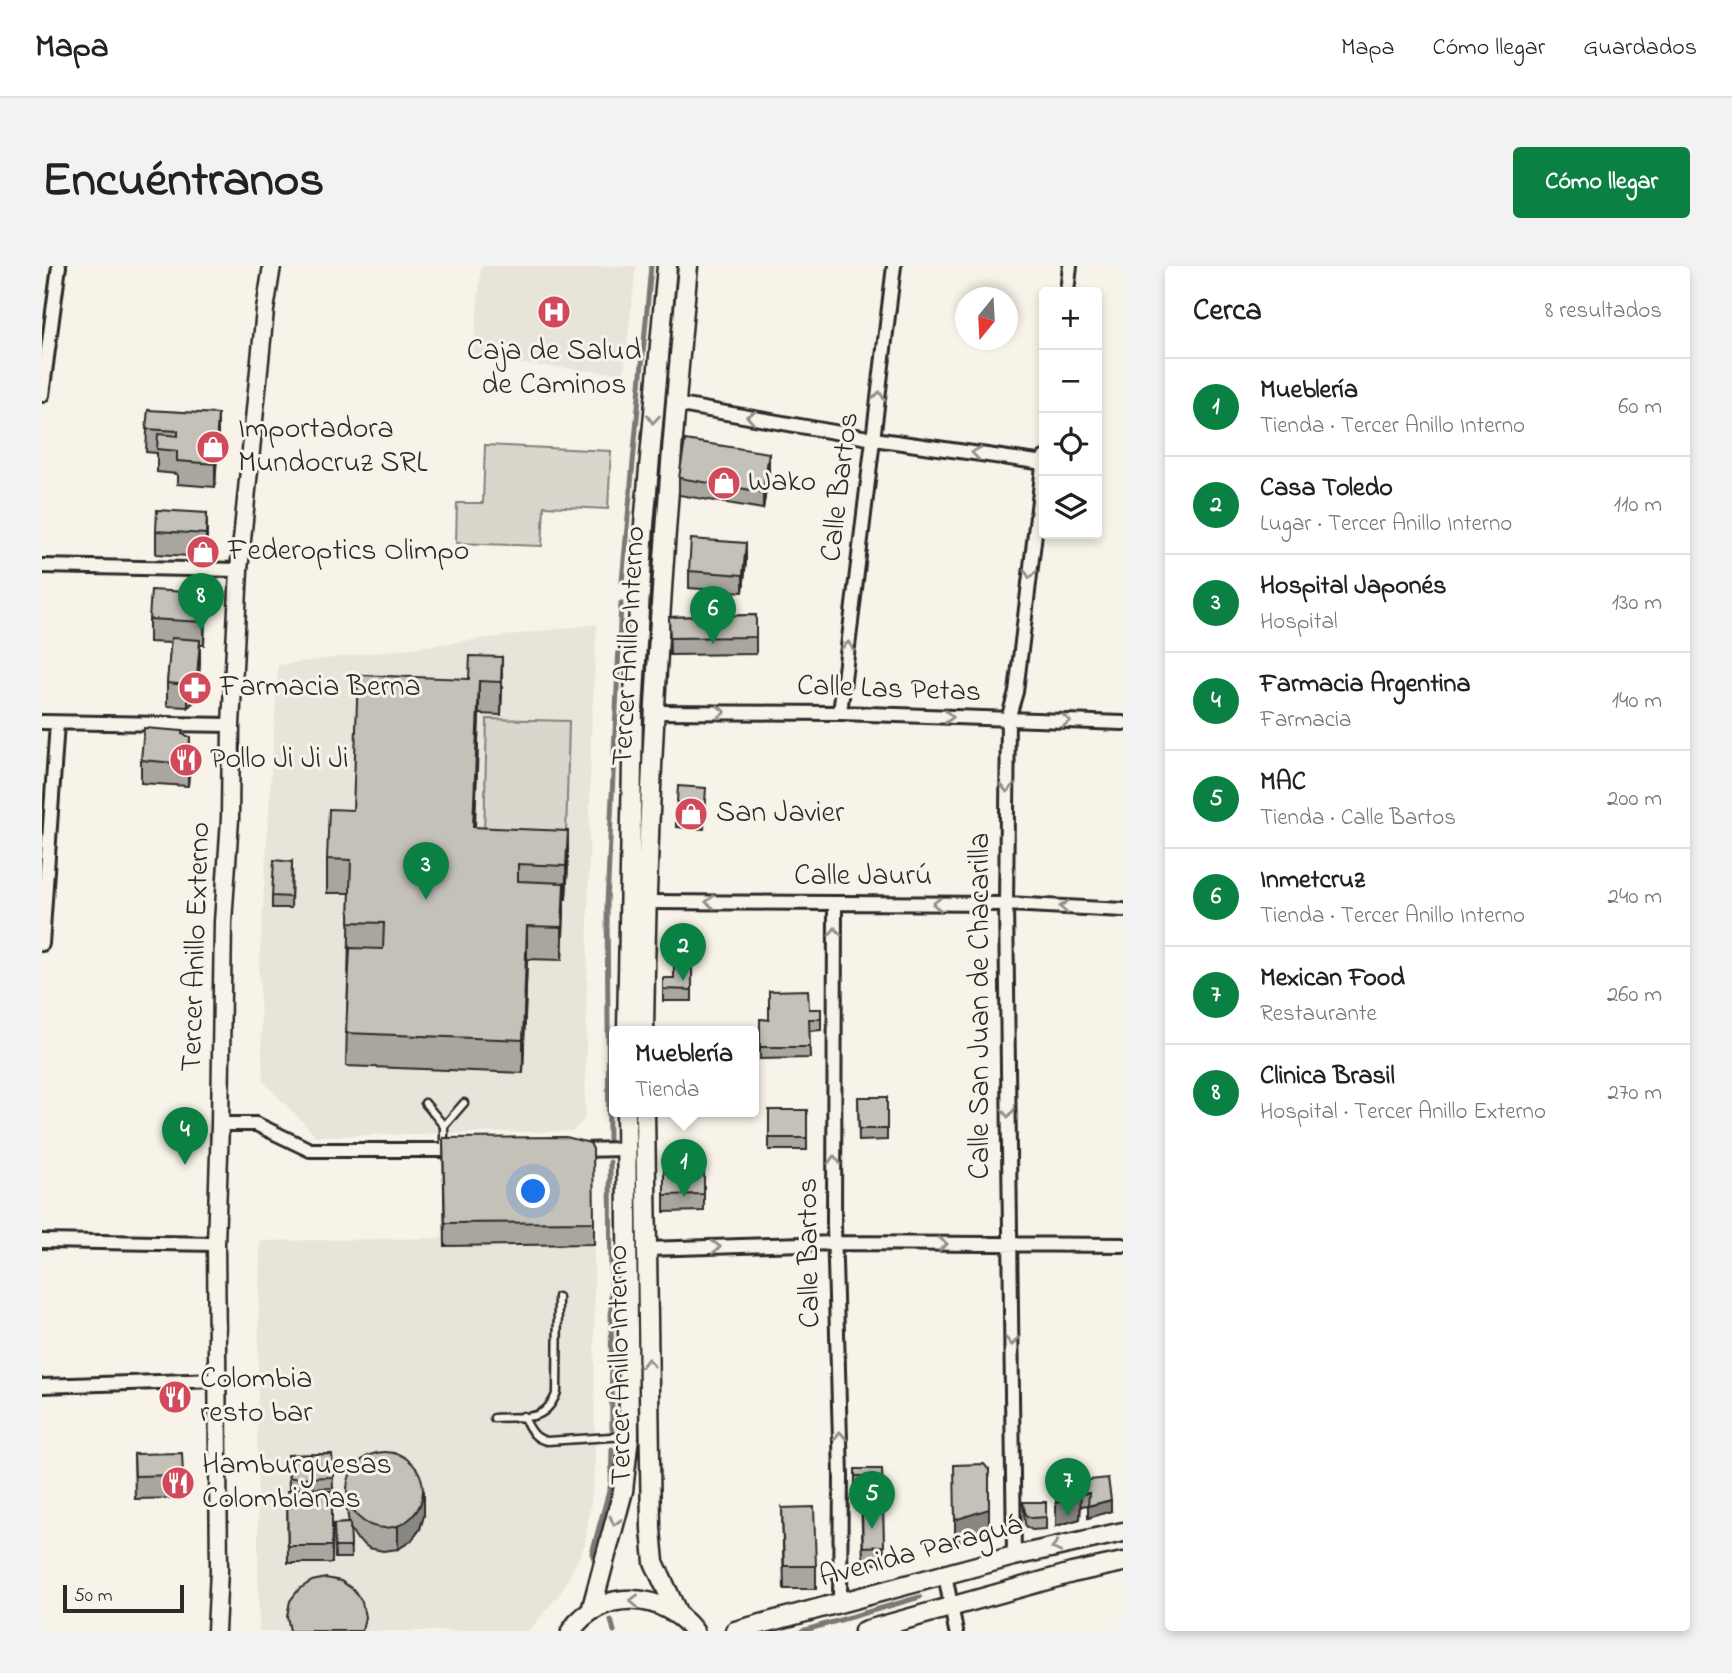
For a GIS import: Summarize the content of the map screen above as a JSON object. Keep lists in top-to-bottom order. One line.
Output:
{"streets":{"main road":["Tercer Anillo Interno","Avenida Paraguá"],"street":["Calle Bartos","Calle Las Petas","Calle Jaurú","Tercer Anillo Externo","Calle San Juan de Chacarilla"]},"crossings":[["Calle Bartos","Calle Las Petas"],["Calle Bartos","Calle Jaurú"],["Calle Bartos","Avenida Paraguá"],["Tercer Anillo Interno","Calle Las Petas"],["Tercer Anillo Interno","Calle Jaurú"],["Calle Las Petas","Calle San Juan de Chacarilla"],["Calle Jaurú","Calle San Juan de Chacarilla"],["Calle San Juan de Chacarilla","Avenida Paraguá"]],"one_way":["Calle Bartos","Calle Las Petas","Calle Jaurú","Calle San Juan de Chacarilla"],"places":{"hospital":["Caja de Salud de Caminos"],"shop":["Importadora Mundocruz SRL","Wako","Federoptics Olimpo","San Javier"],"pharmacy":["Farmacia Berna"],"restaurant":["Pollo Ji Ji Ji","Colombia resto bar","Hamburguesas Colombianas"]},"scale_bar":"50 m","north":"bottom","page":{"header":"Mapa","nav":["Mapa","Cómo llegar","Guardados"],"title":"Encuéntranos","buttons":"Cómo llegar","heading":["Cerca","8 resultados"],"map_buttons":["+","−"],"list":[{"mark":"1","name":"Mueblería","note":"Tienda · Tercer Anillo Interno","value":"60 m"},{"mark":"2","name":"Casa Toledo","note":"Lugar · Tercer Anillo Interno","value":"110 m"},{"mark":"3","name":"Hospital Japonés","note":"Hospital","value":"130 m"},{"mark":"4","name":"Farmacia Argentina","note":"Farmacia","value":"140 m"},{"mark":"5","name":"MAC","note":"Tienda · Calle Bartos","value":"200 m"},{"mark":"6","name":"Inmetcruz","note":"Tienda · Tercer Anillo Interno","value":"240 m"},{"mark":"7","name":"Mexican Food","note":"Restaurante","value":"260 m"},{"mark":"8","name":"Clinica Brasil","note":"Hospital · Tercer Anillo Externo","value":"270 m"}],"pins":["8","6","3","2","4","1","7","5"],"popup":["Mueblería","Tienda"],"scale":"50 m"}}
